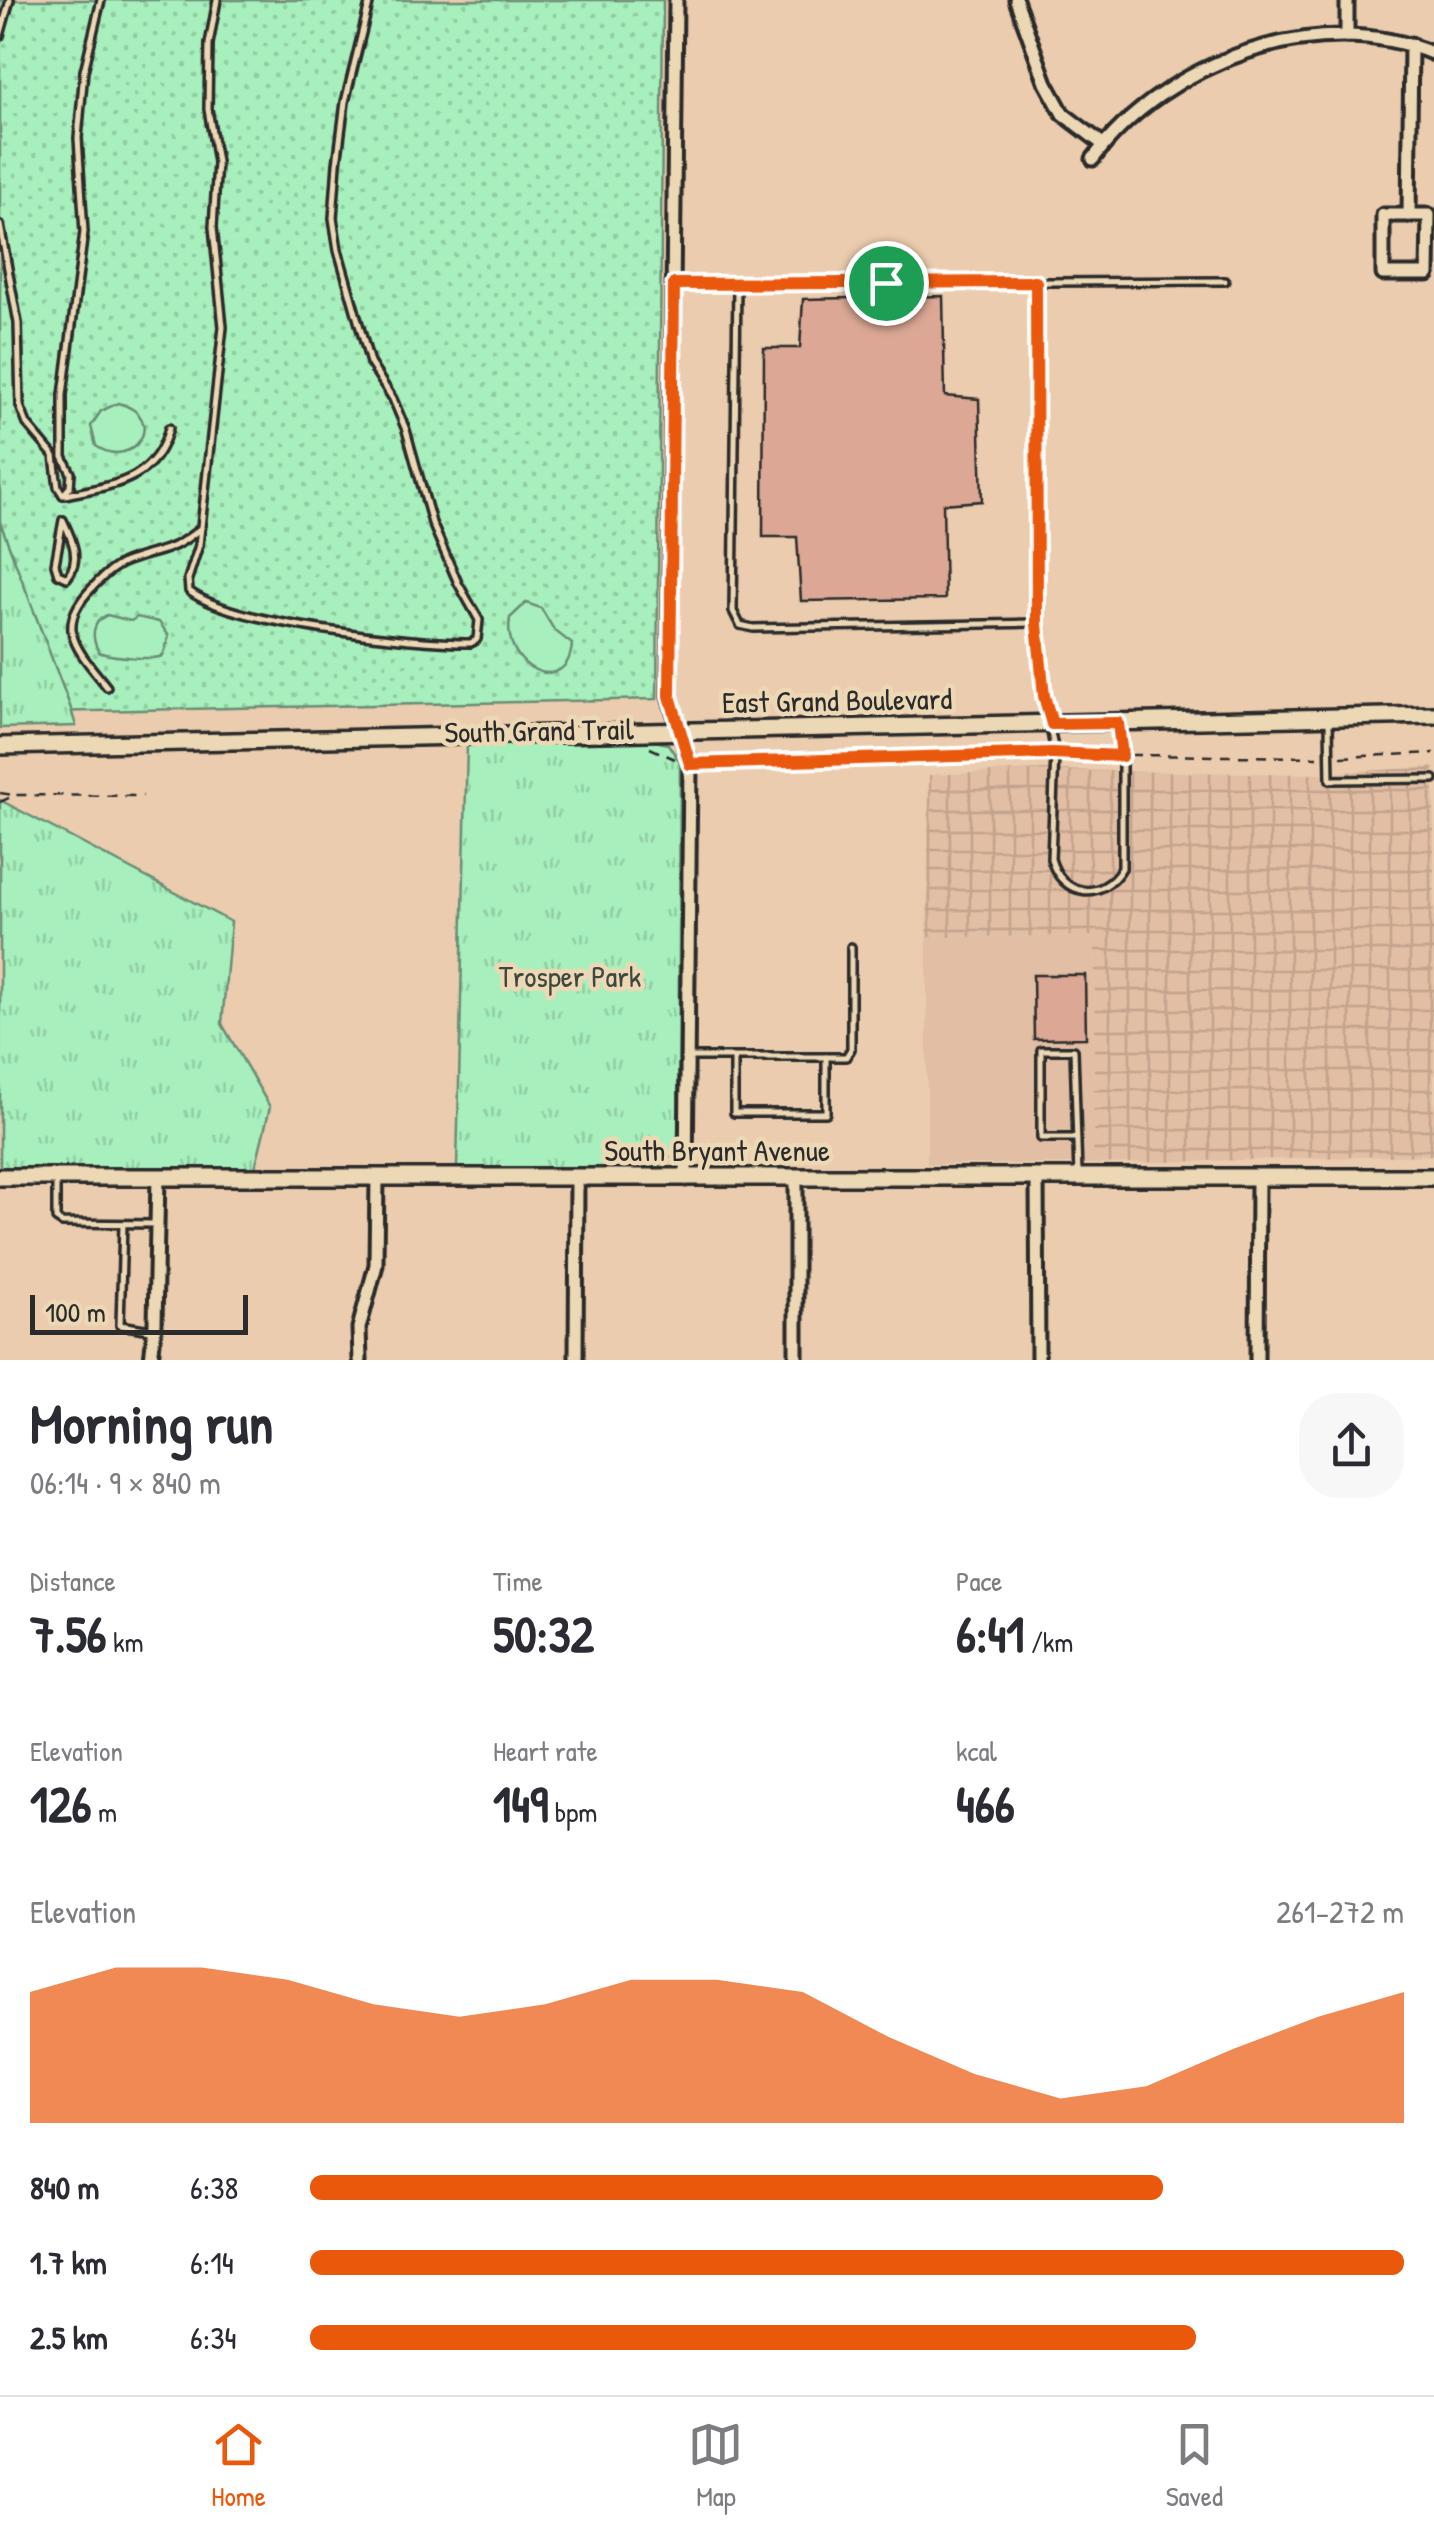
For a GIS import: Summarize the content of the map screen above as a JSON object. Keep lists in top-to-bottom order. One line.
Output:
{"streets":{"street":["East Grand Boulevard","South Bryant Avenue"],"path":["South Grand Trail"]},"parks":["Trosper Park"],"scale_bar":"100 m","page":{"scale":"100 m","heading":["Morning run","06:14 · 9 × 840 m"],"stats":[["Distance","7.56 km"],["Time","50:32"],["Pace","6:41 /km"],["Elevation","126 m"],["Heart rate","149 bpm"],["kcal","466"]],"chart":["Elevation","261–272 m"],"list":[{"name":"840 m","note":"6:38"},{"name":"1.7 km","note":"6:14"},{"name":"2.5 km","note":"6:34"}],"tabs":["Home","Map","Saved"]}}
